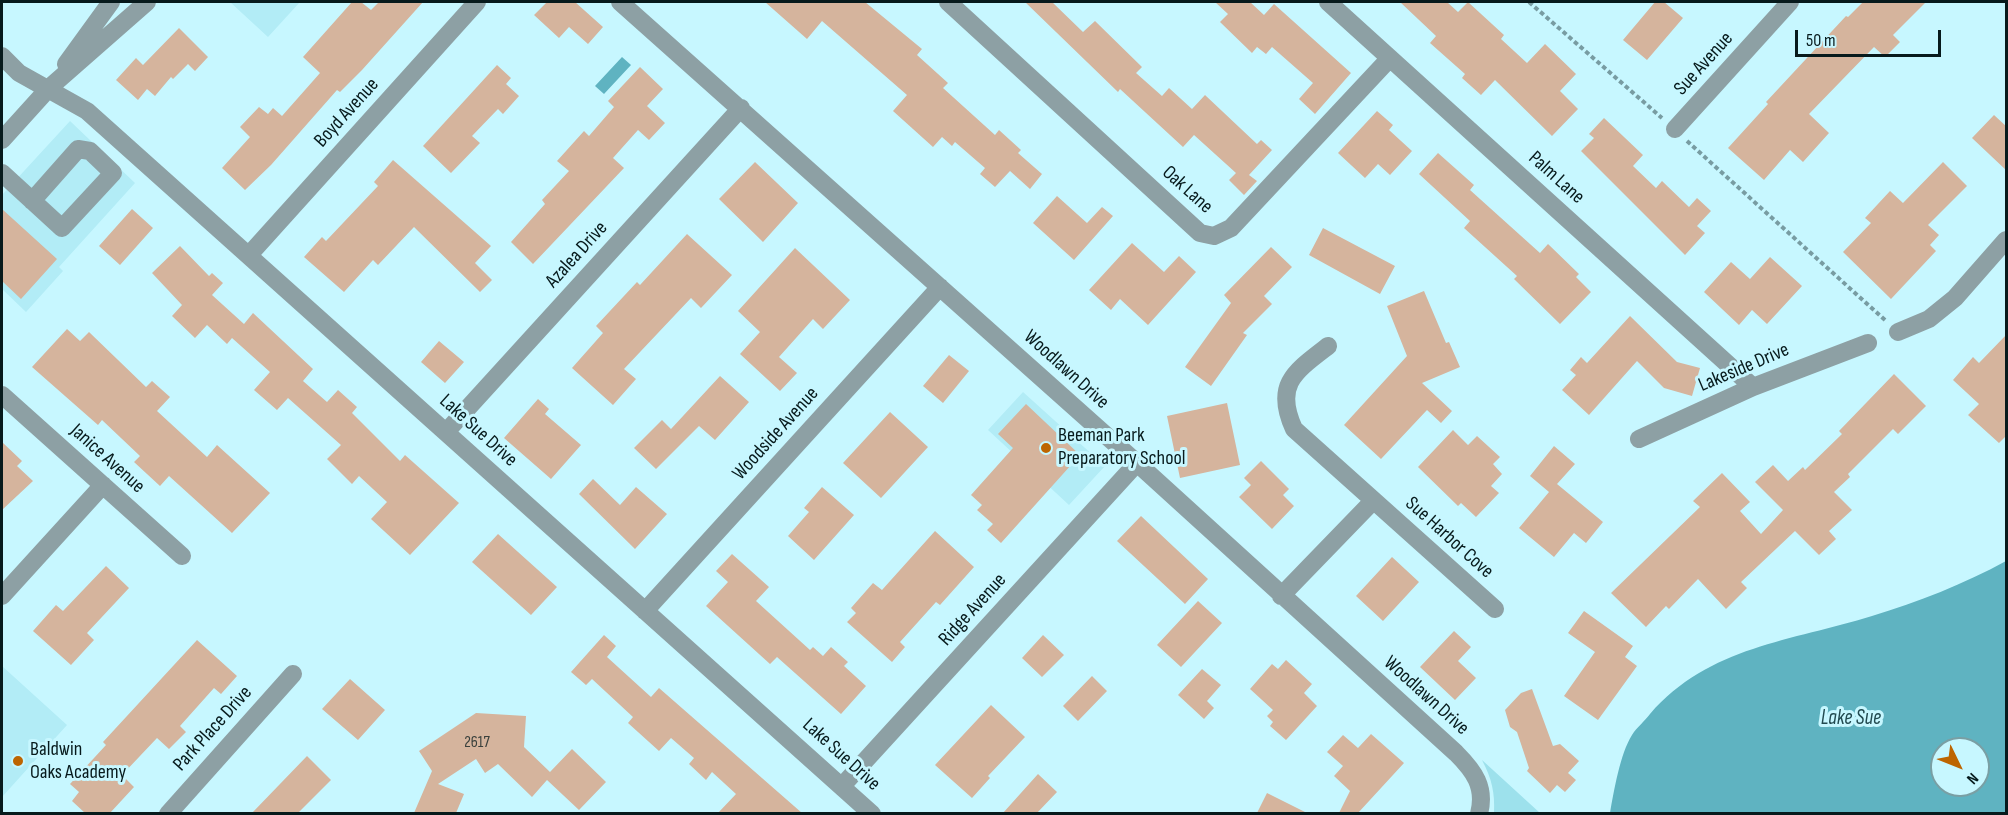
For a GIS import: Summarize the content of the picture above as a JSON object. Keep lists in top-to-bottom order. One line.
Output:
{"streets":{"street":["Sue Avenue","Boyd Avenue","Palm Lane","Oak Lane","Azalea Drive","Lakeside Drive","Woodlawn Drive","Lake Sue Drive","Woodside Avenue","Janice Avenue","Sue Harbor Cove","Ridge Avenue","Park Place Drive"]},"crossings":[["Boyd Avenue","Lake Sue Drive"],["Palm Lane","Oak Lane"],["Palm Lane","Lakeside Drive"],["Azalea Drive","Woodlawn Drive"],["Azalea Drive","Lake Sue Drive"],["Woodlawn Drive","Woodside Avenue"],["Woodlawn Drive","Sue Harbor Cove"],["Woodlawn Drive","Ridge Avenue"],["Lake Sue Drive","Woodside Avenue"],["Lake Sue Drive","Ridge Avenue"]],"water":["Lake Sue"],"places":["Beeman Park Preparatory School","Baldwin Oaks Academy"],"house_numbers":["2617"],"scale_bar":"50 m","north":"bottom right"}
